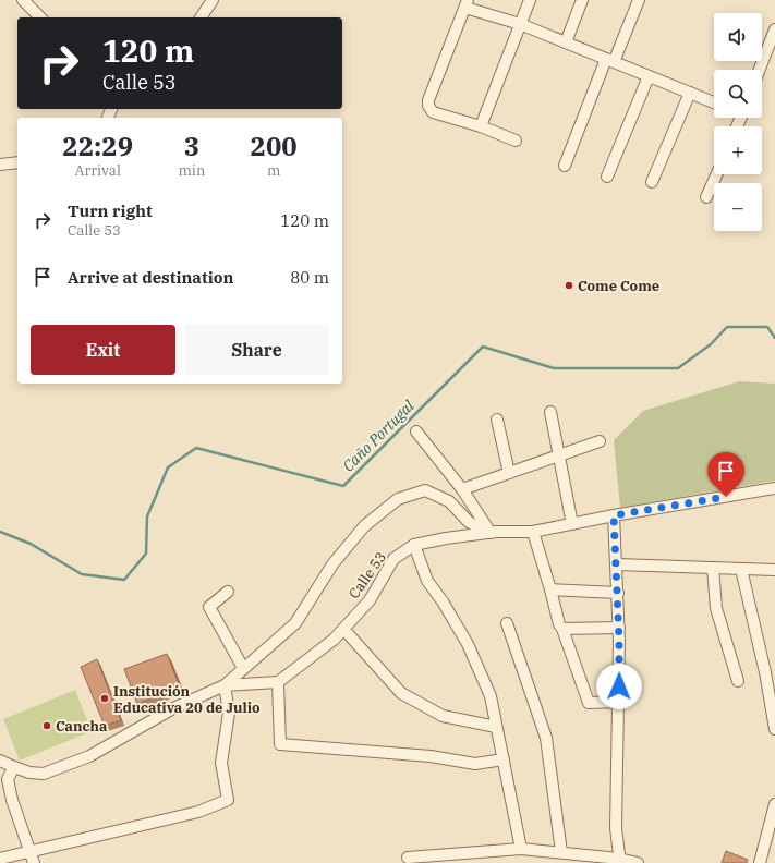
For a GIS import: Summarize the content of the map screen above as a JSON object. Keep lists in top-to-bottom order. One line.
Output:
{"streets":{"street":["Calle 53"]},"water":["Caño Portugal"],"places":["Come Come","Institución Educativa 20 de Julio","Cancha"],"page":{"map_buttons":["+","−"],"turn":["120 m","Calle 53"],"eta":["22:29","Arrival","3","min","200","m"],"list":[{"name":"Turn right","note":"Calle 53","value":"120 m"},{"name":"Arrive at destination","value":"80 m"}],"buttons":["Exit","Share"]}}
